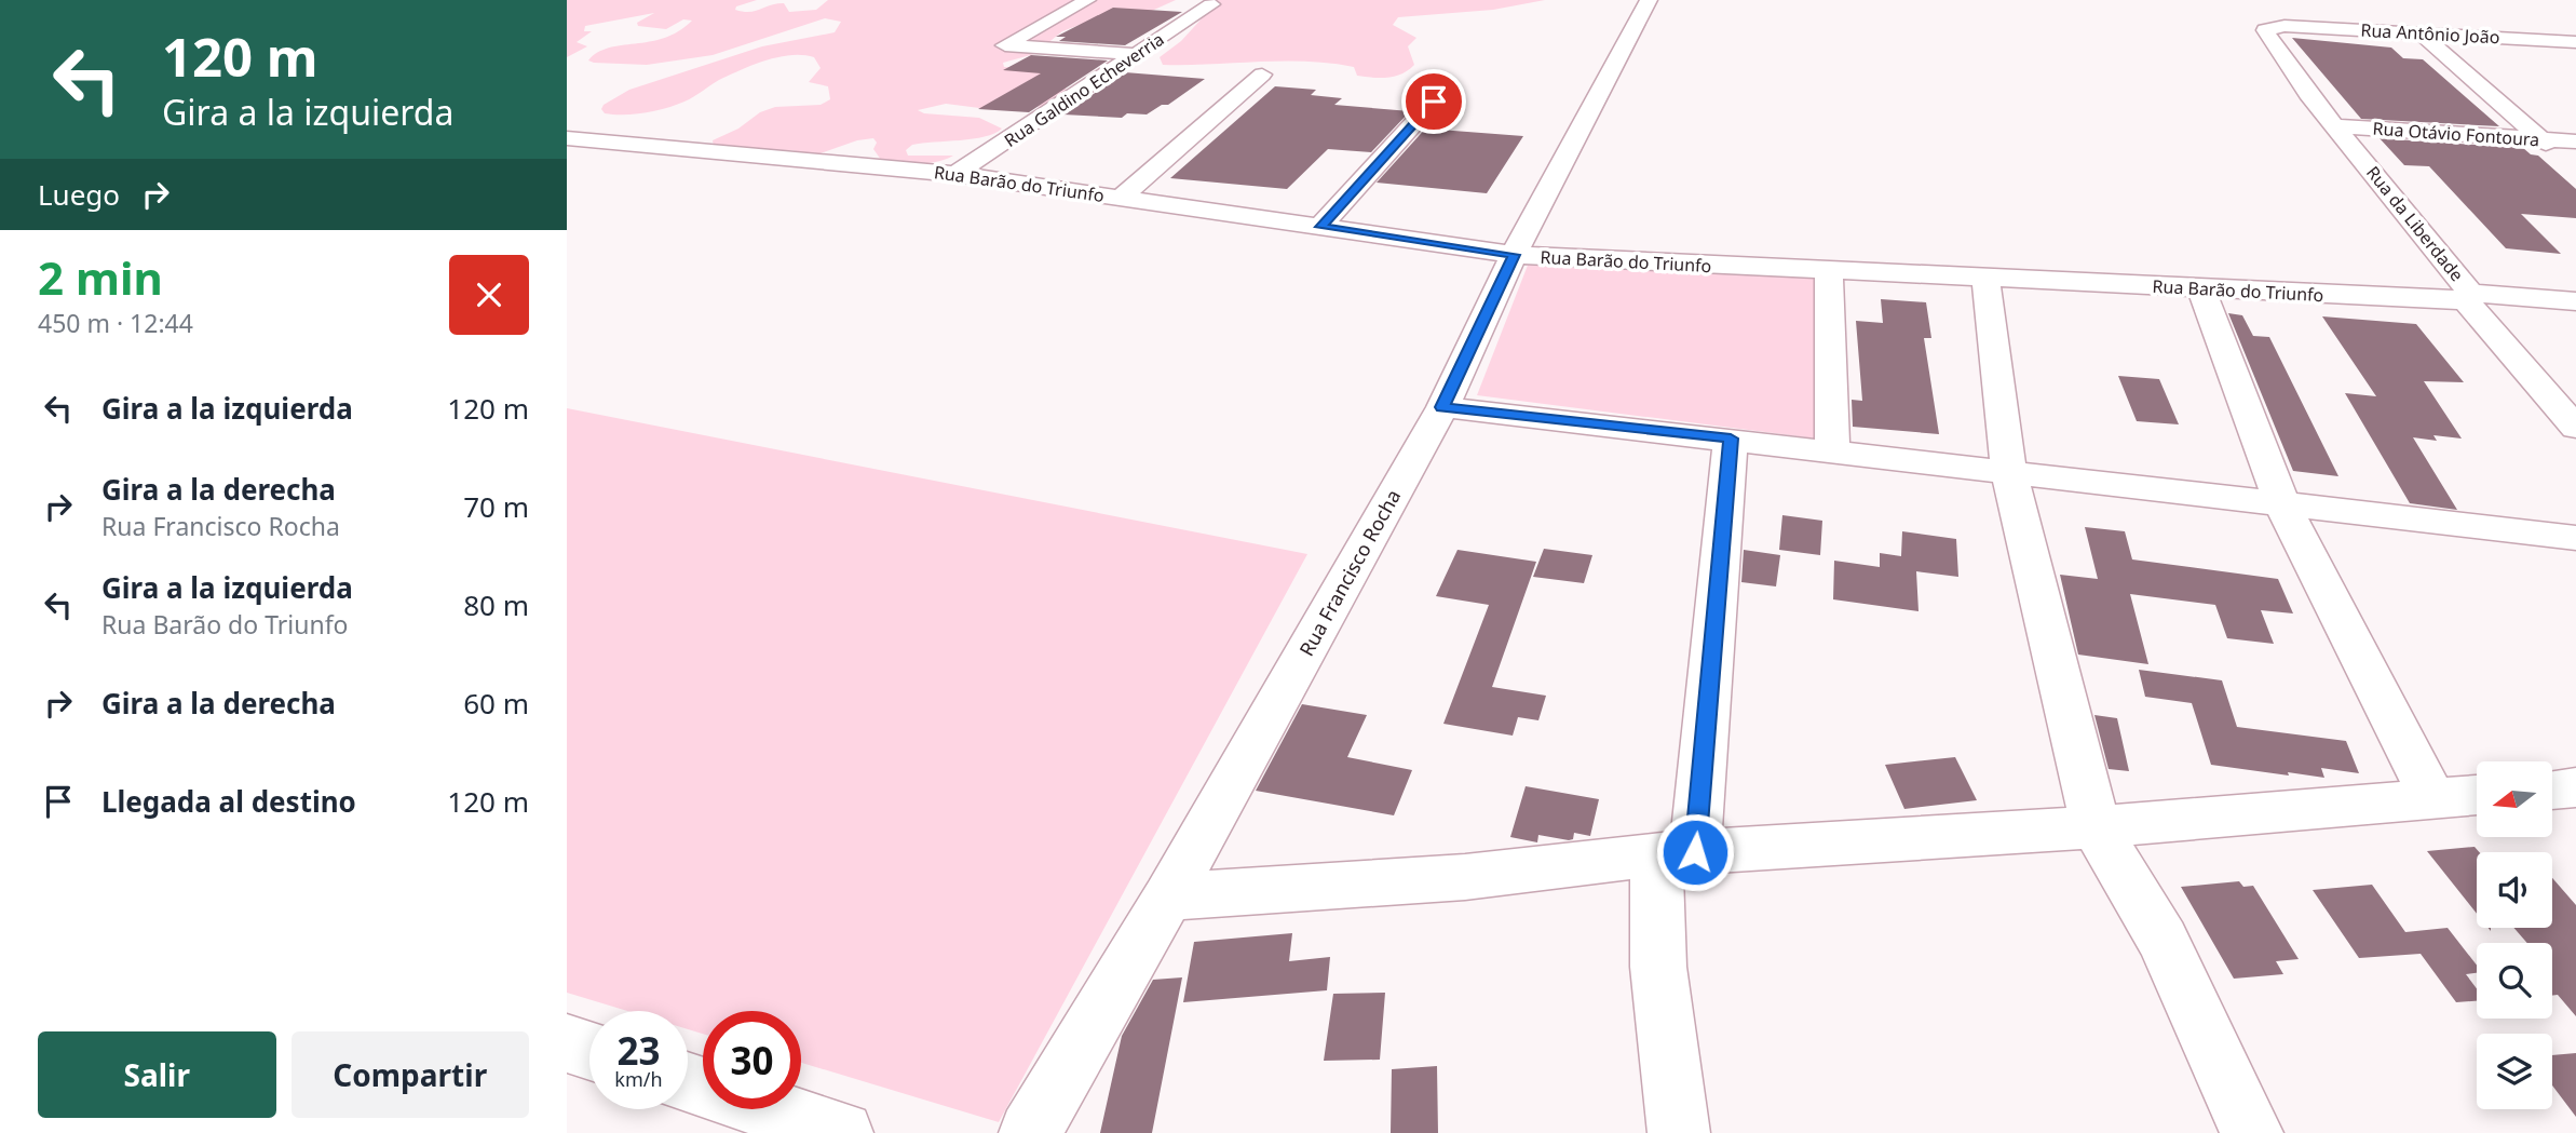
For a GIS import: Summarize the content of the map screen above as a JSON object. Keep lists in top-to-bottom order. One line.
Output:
{"streets":{"street":["Rua Antônio João","Rua Galdino Echeverria","Rua Otávio Fontoura","Rua Barão do Triunfo","Rua da Liberdade","Rua Francisco Rocha"]},"crossings":[["Rua Antônio João","Rua da Liberdade"],["Rua Galdino Echeverria","Rua Barão do Triunfo"],["Rua Otávio Fontoura","Rua da Liberdade"],["Rua Barão do Triunfo","Rua da Liberdade"],["Rua Barão do Triunfo","Rua Francisco Rocha"]],"north":"left","page":{"turn":["120 m","Gira a la izquierda"],"then":"Luego","heading":["2 min","450 m · 12:44"],"list":[{"name":"Gira a la izquierda","value":"120 m"},{"name":"Gira a la derecha","note":"Rua Francisco Rocha","value":"70 m"},{"name":"Gira a la izquierda","note":"Rua Barão do Triunfo","value":"80 m"},{"name":"Gira a la derecha","value":"60 m"},{"name":"Llegada al destino","value":"120 m"}],"speed":"23 km/h","limit":"30","buttons":["Salir","Compartir"]}}
